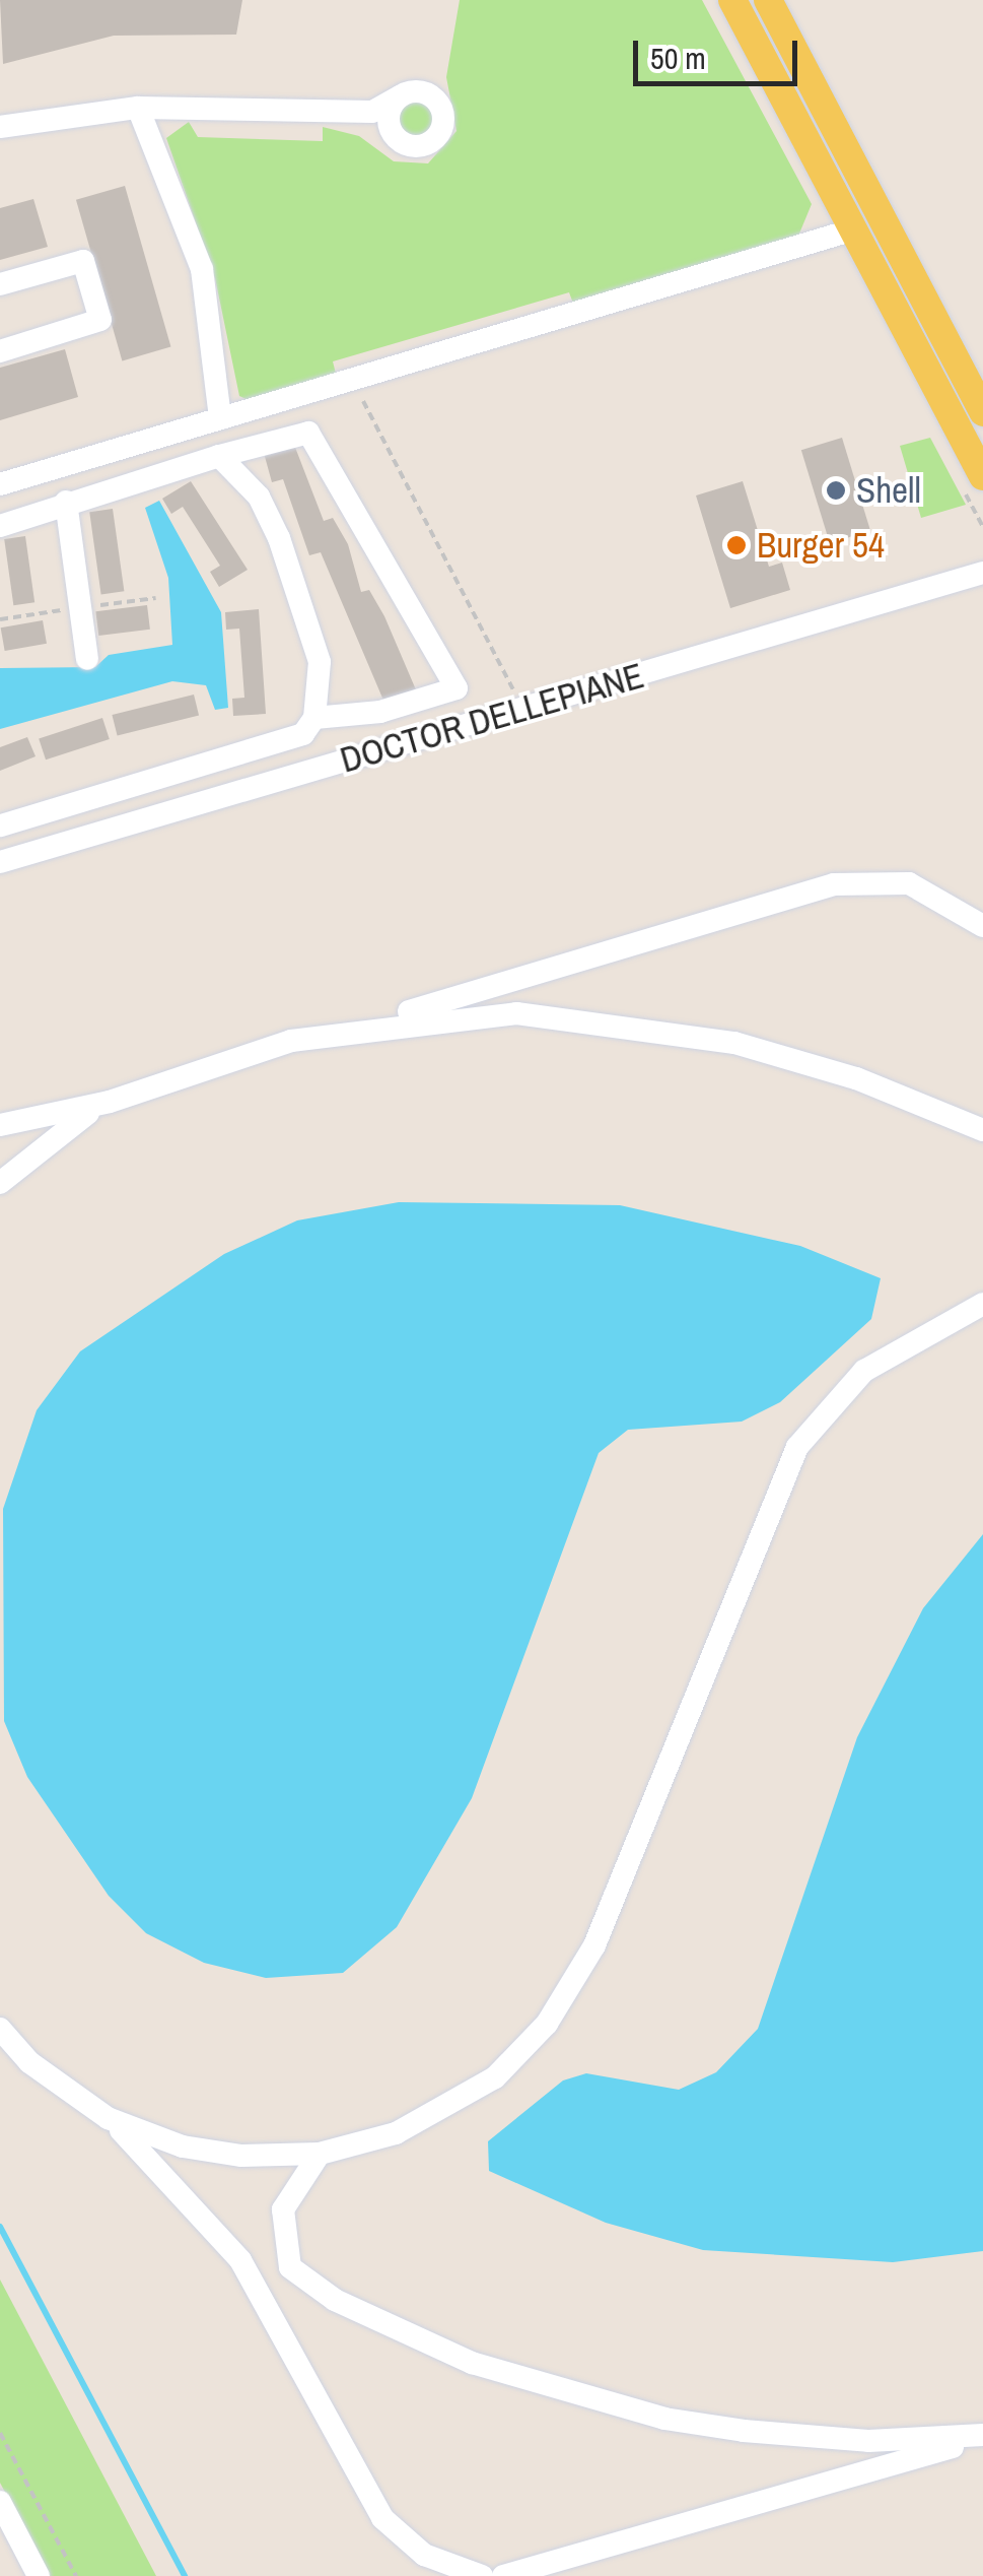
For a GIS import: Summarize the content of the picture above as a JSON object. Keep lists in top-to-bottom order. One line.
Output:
{"streets":{"street":["DOCTOR DELLEPIANE"]},"places":["Shell","Burger 54"],"scale_bar":"50 m"}
